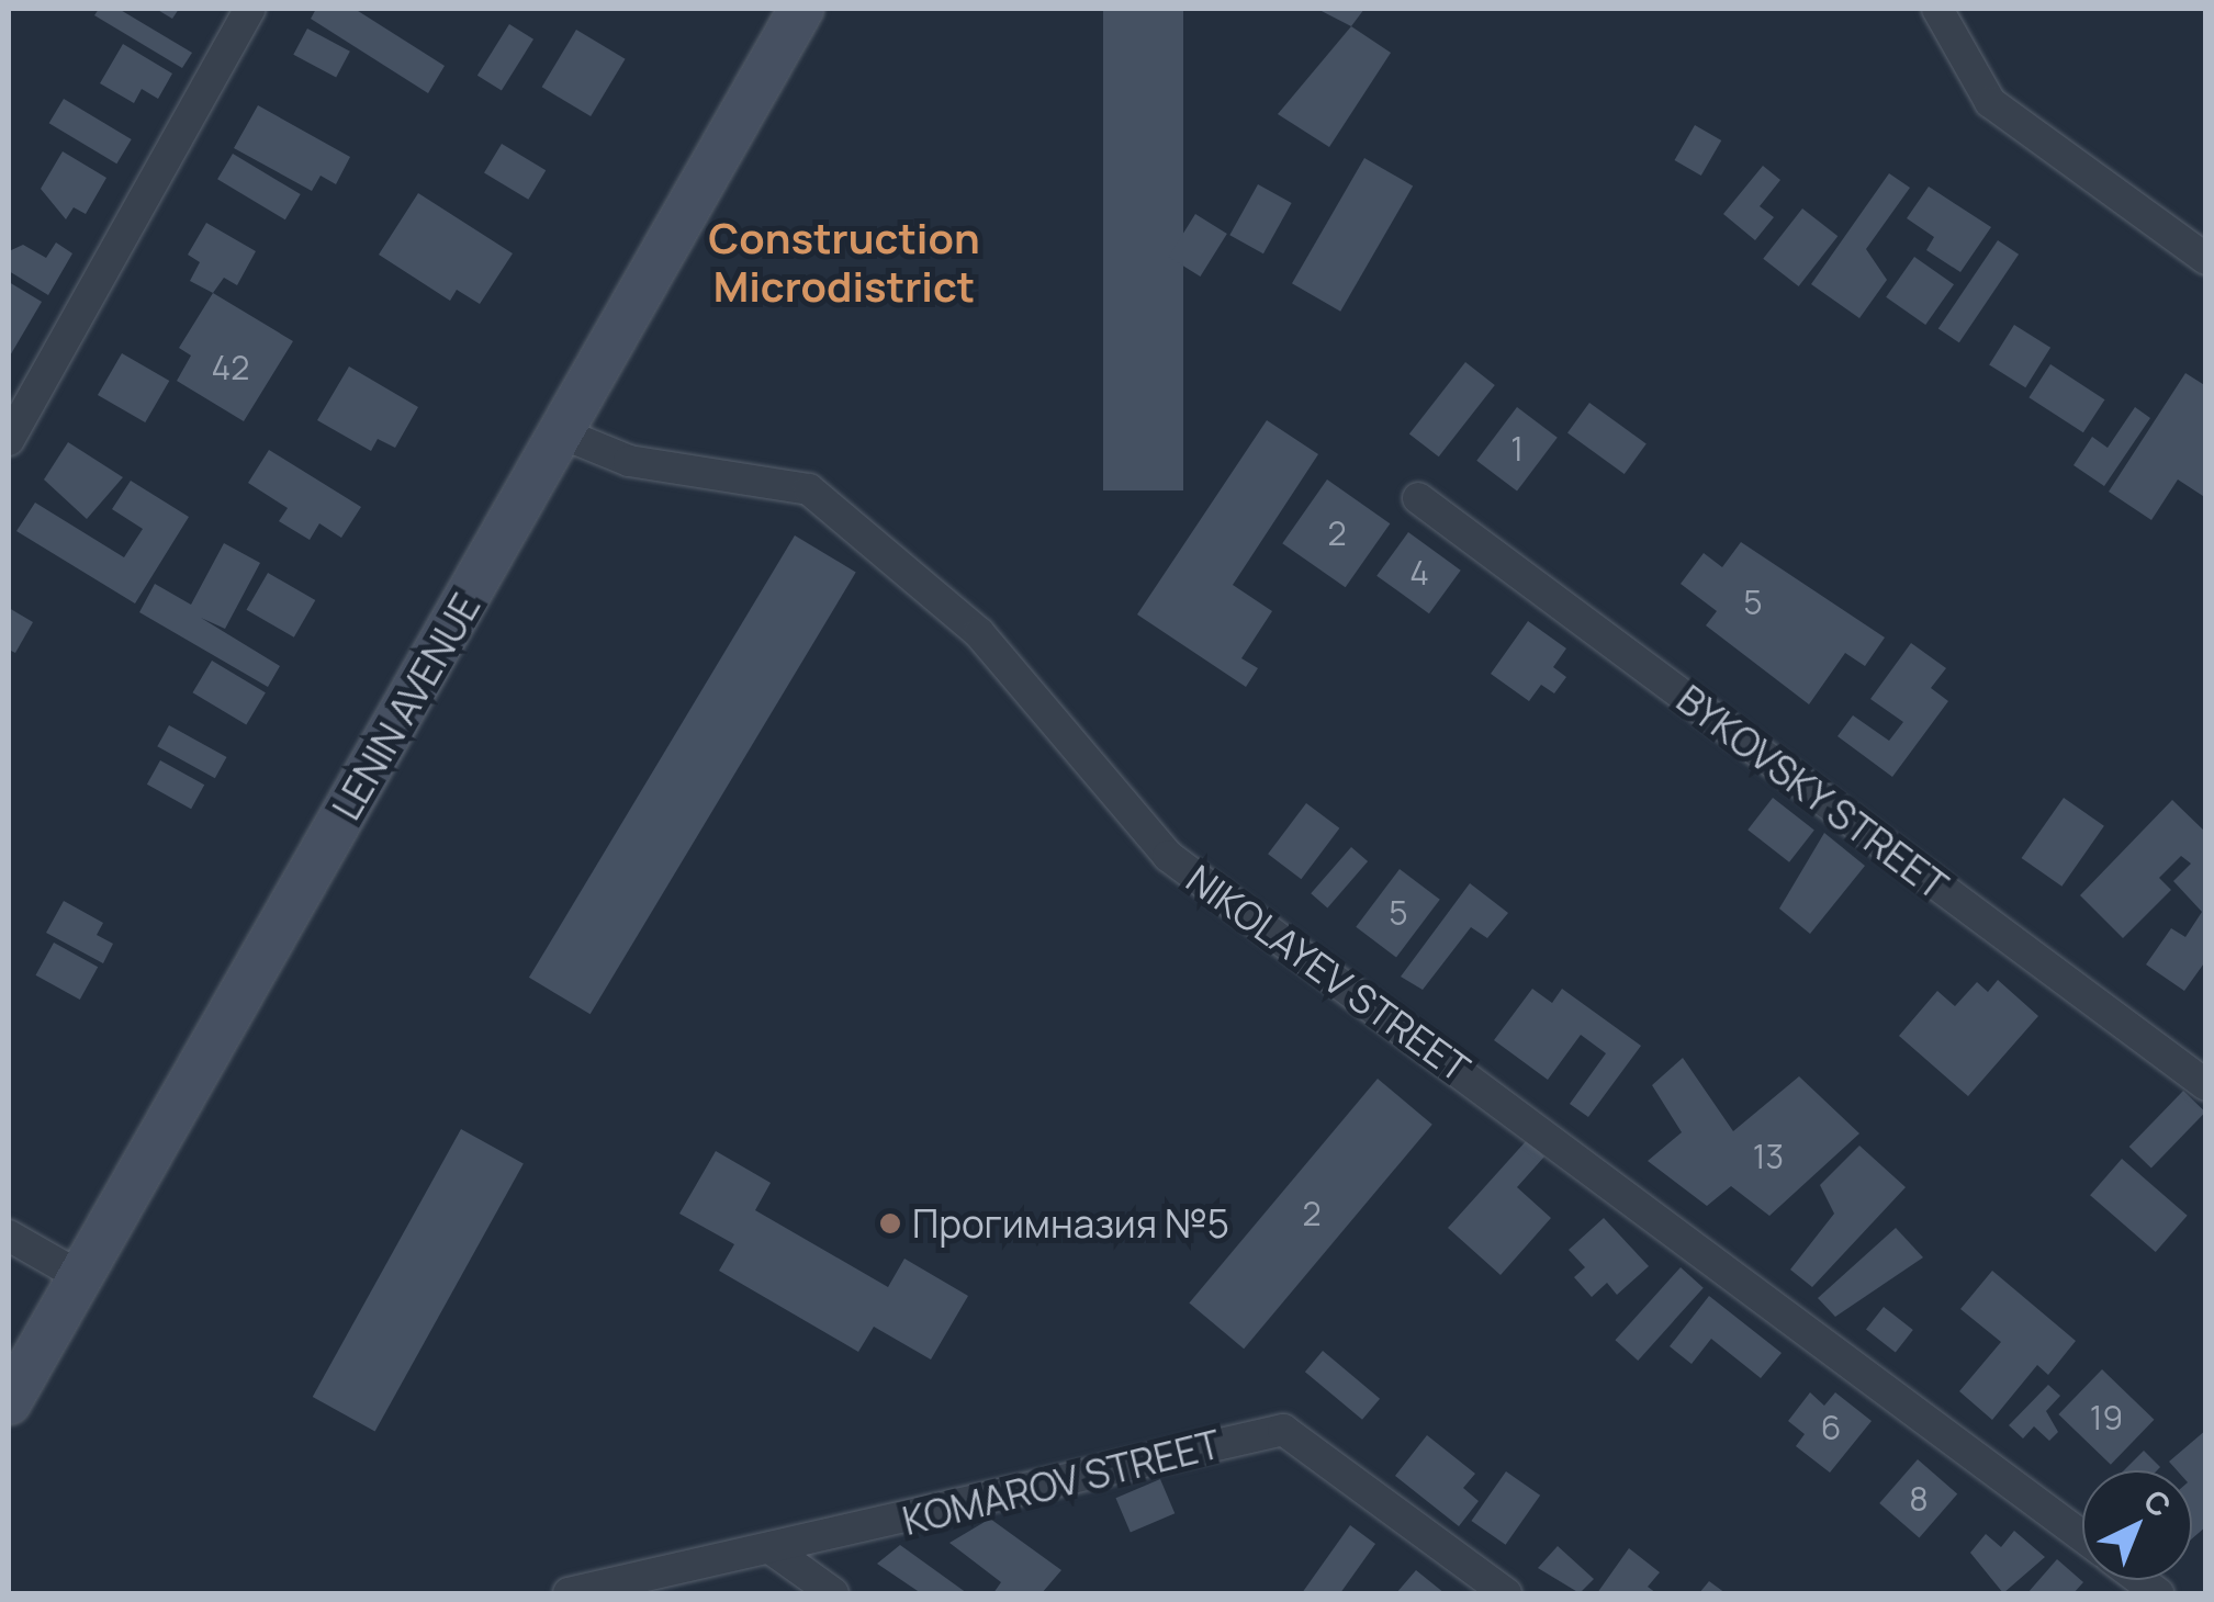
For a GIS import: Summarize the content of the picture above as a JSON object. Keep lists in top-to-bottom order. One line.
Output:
{"streets":{"main road":["LENIN AVENUE"],"street":["BYKOVSKY STREET","NIKOLAYEV STREET","KOMAROV STREET"]},"crossings":[["LENIN AVENUE","NIKOLAYEV STREET"]],"districts":["Construction Microdistrict"],"places":["Прогимназия №5"],"house_numbers":["42","1","2","4","5","5","13","2","19","6","8"],"north":"top right"}
